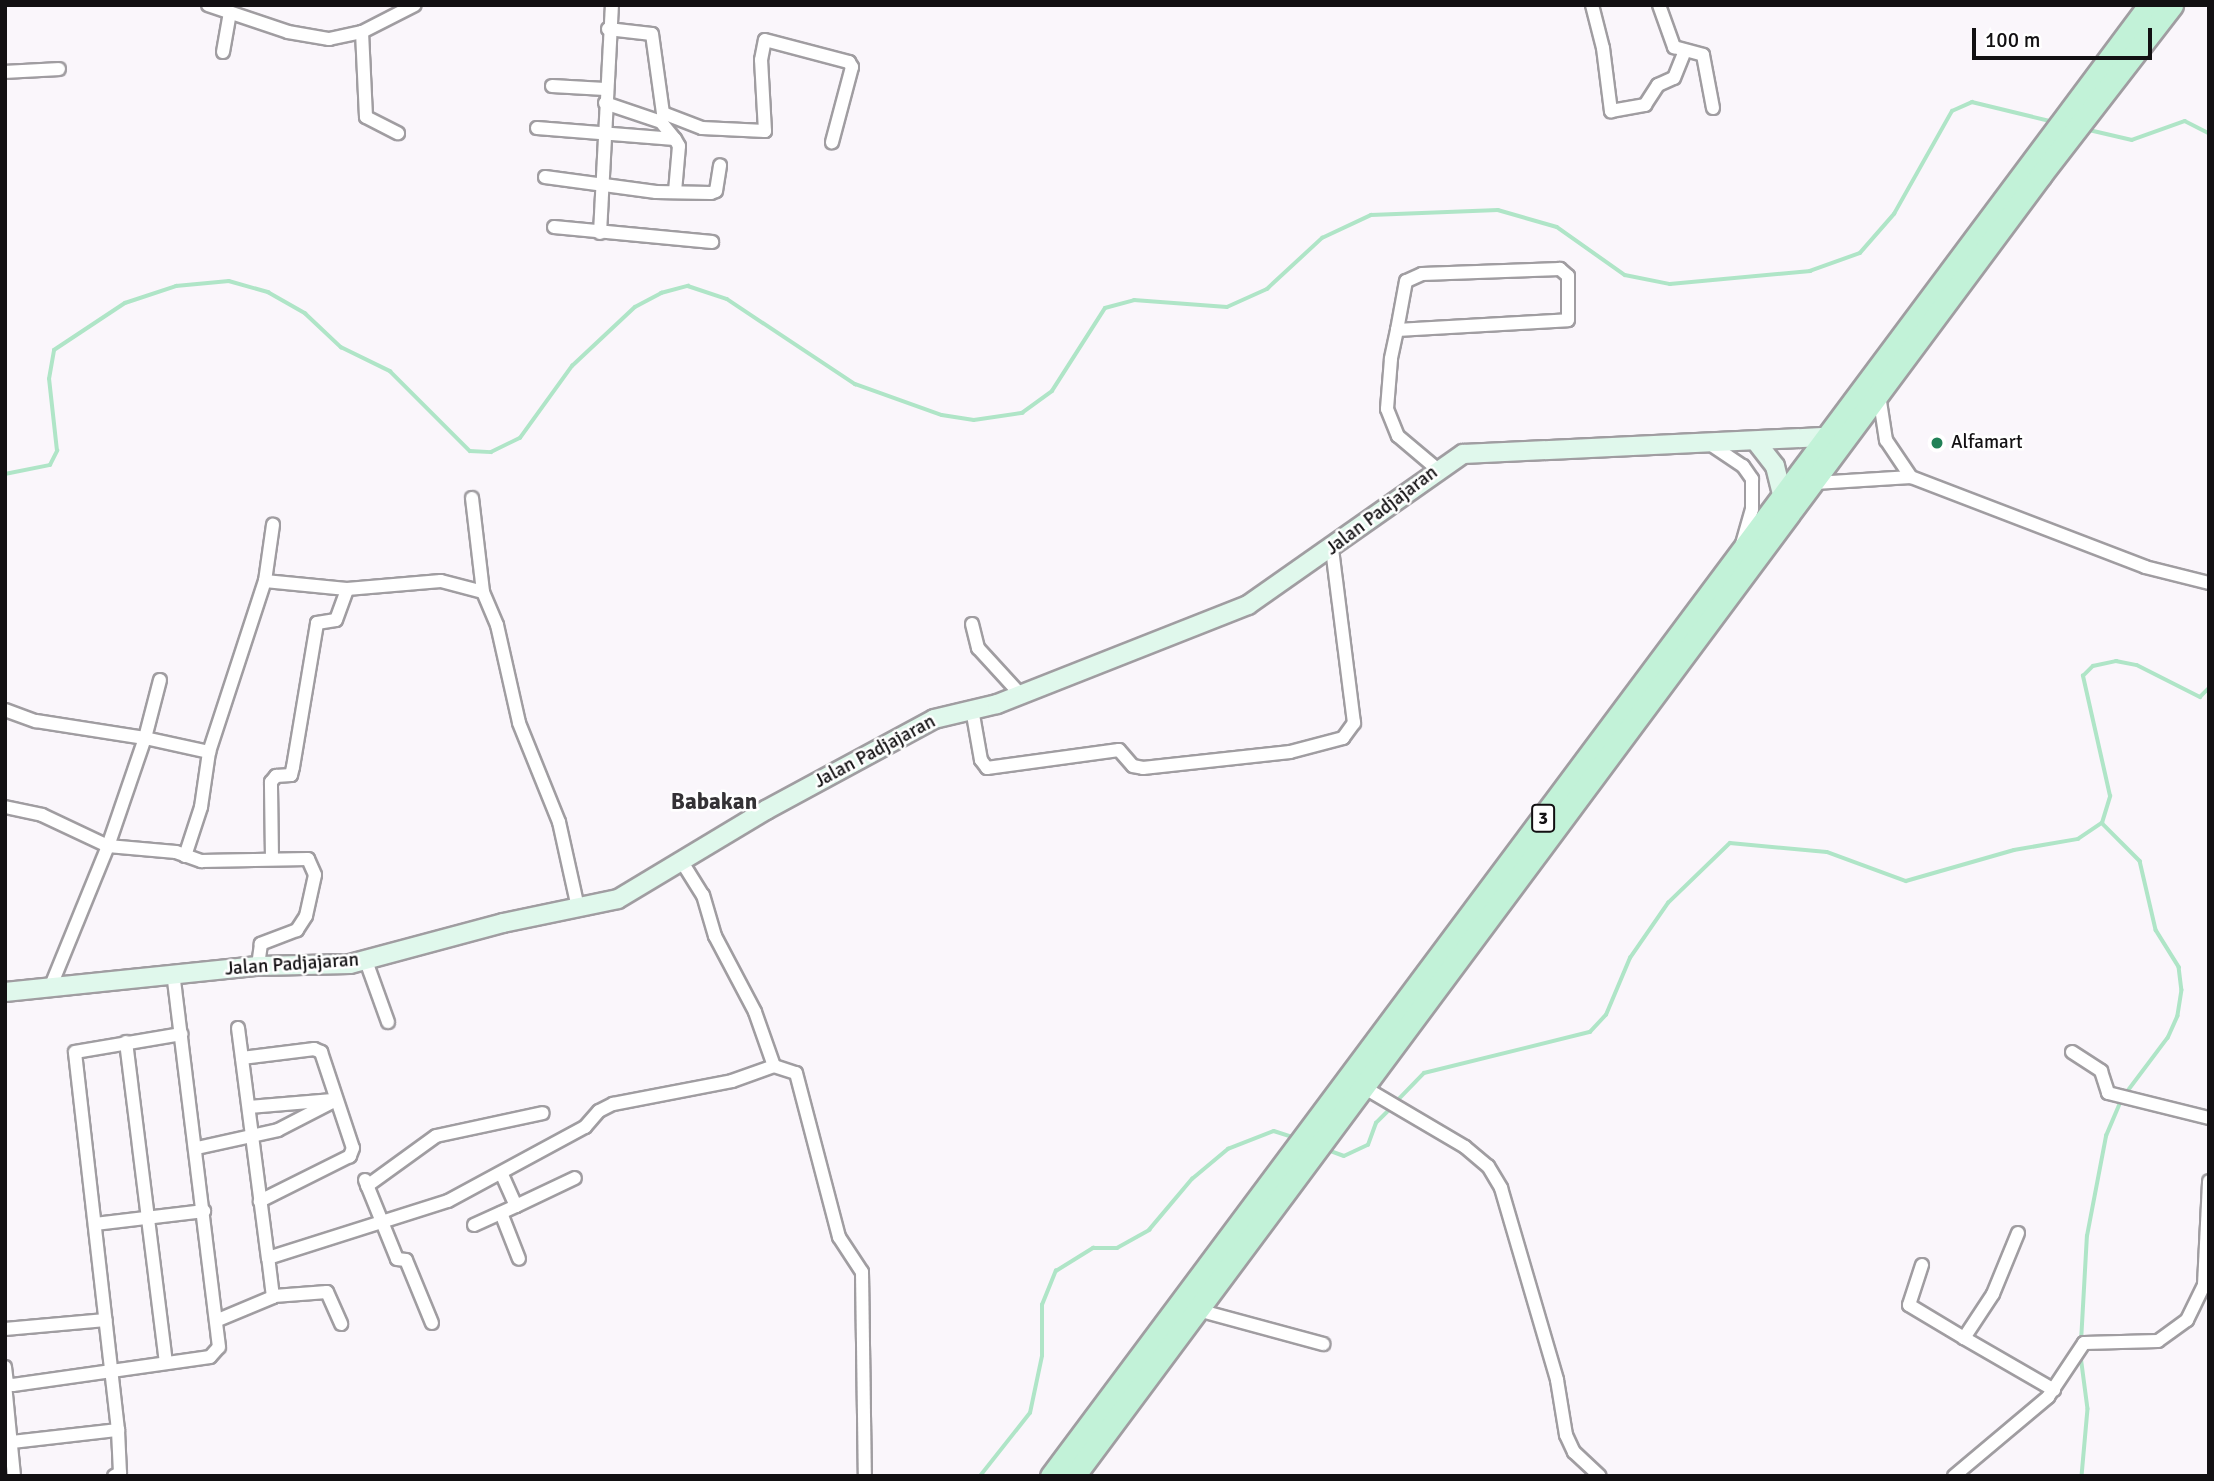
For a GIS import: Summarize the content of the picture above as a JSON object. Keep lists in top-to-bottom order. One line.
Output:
{"streets":{"main road":["3"],"street":["Jalan Padjajaran"]},"crossings":[["Jalan Padjajaran","3"]],"districts":["Babakan"],"places":["Alfamart"],"scale_bar":"100 m"}
